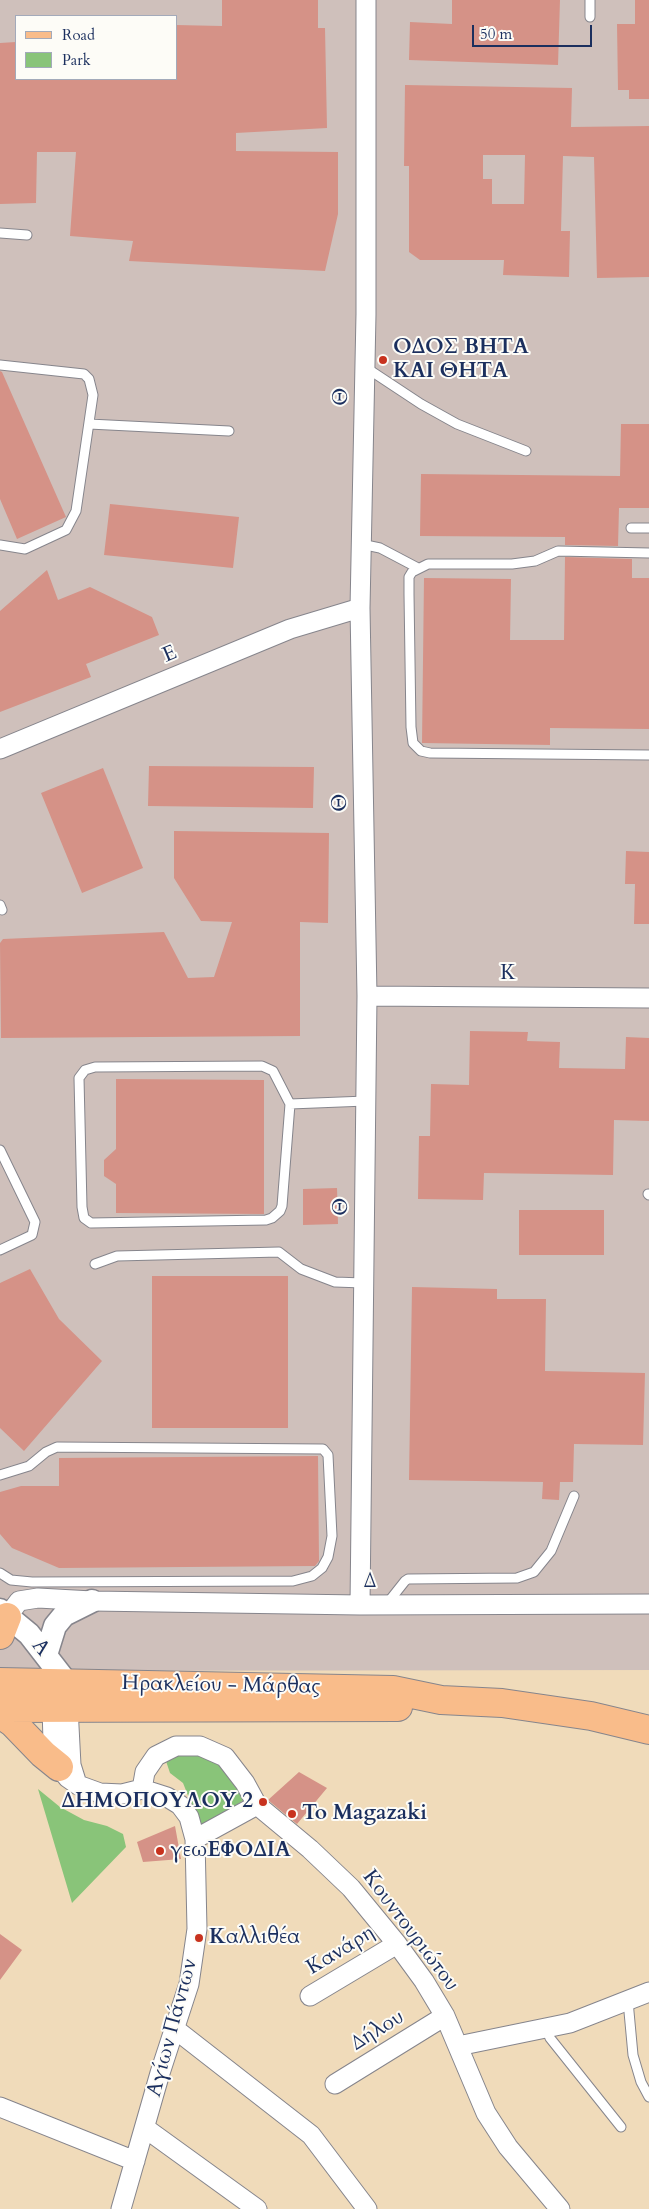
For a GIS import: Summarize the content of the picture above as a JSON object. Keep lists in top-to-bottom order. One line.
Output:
{"streets":{"main road":["Ηρακλείου - Μάρθας"],"street":["Θ","Ε","Κ","Δ","Α","Κουντουριώτου","Κανάρη","Αγίων Πάντων","Δήλου"]},"crossings":[["Θ","Ε"],["Θ","Κ"],["Θ","Δ"],["Δ","Α"],["Α","Ηρακλείου - Μάρθας"],["Κουντουριώτου","Κανάρη"],["Κουντουριώτου","Δήλου"]],"places":["ΟΔΟΣ ΒΗΤΑ ΚΑΙ ΘΗΤΑ","ΔΗΜΟΠΟΥΛΟΥ 2","To Magazaki","γεωΕΦΟΔΙΑ","Καλλιθέα"],"legend":["Road","Park"],"scale_bar":"50 m"}
